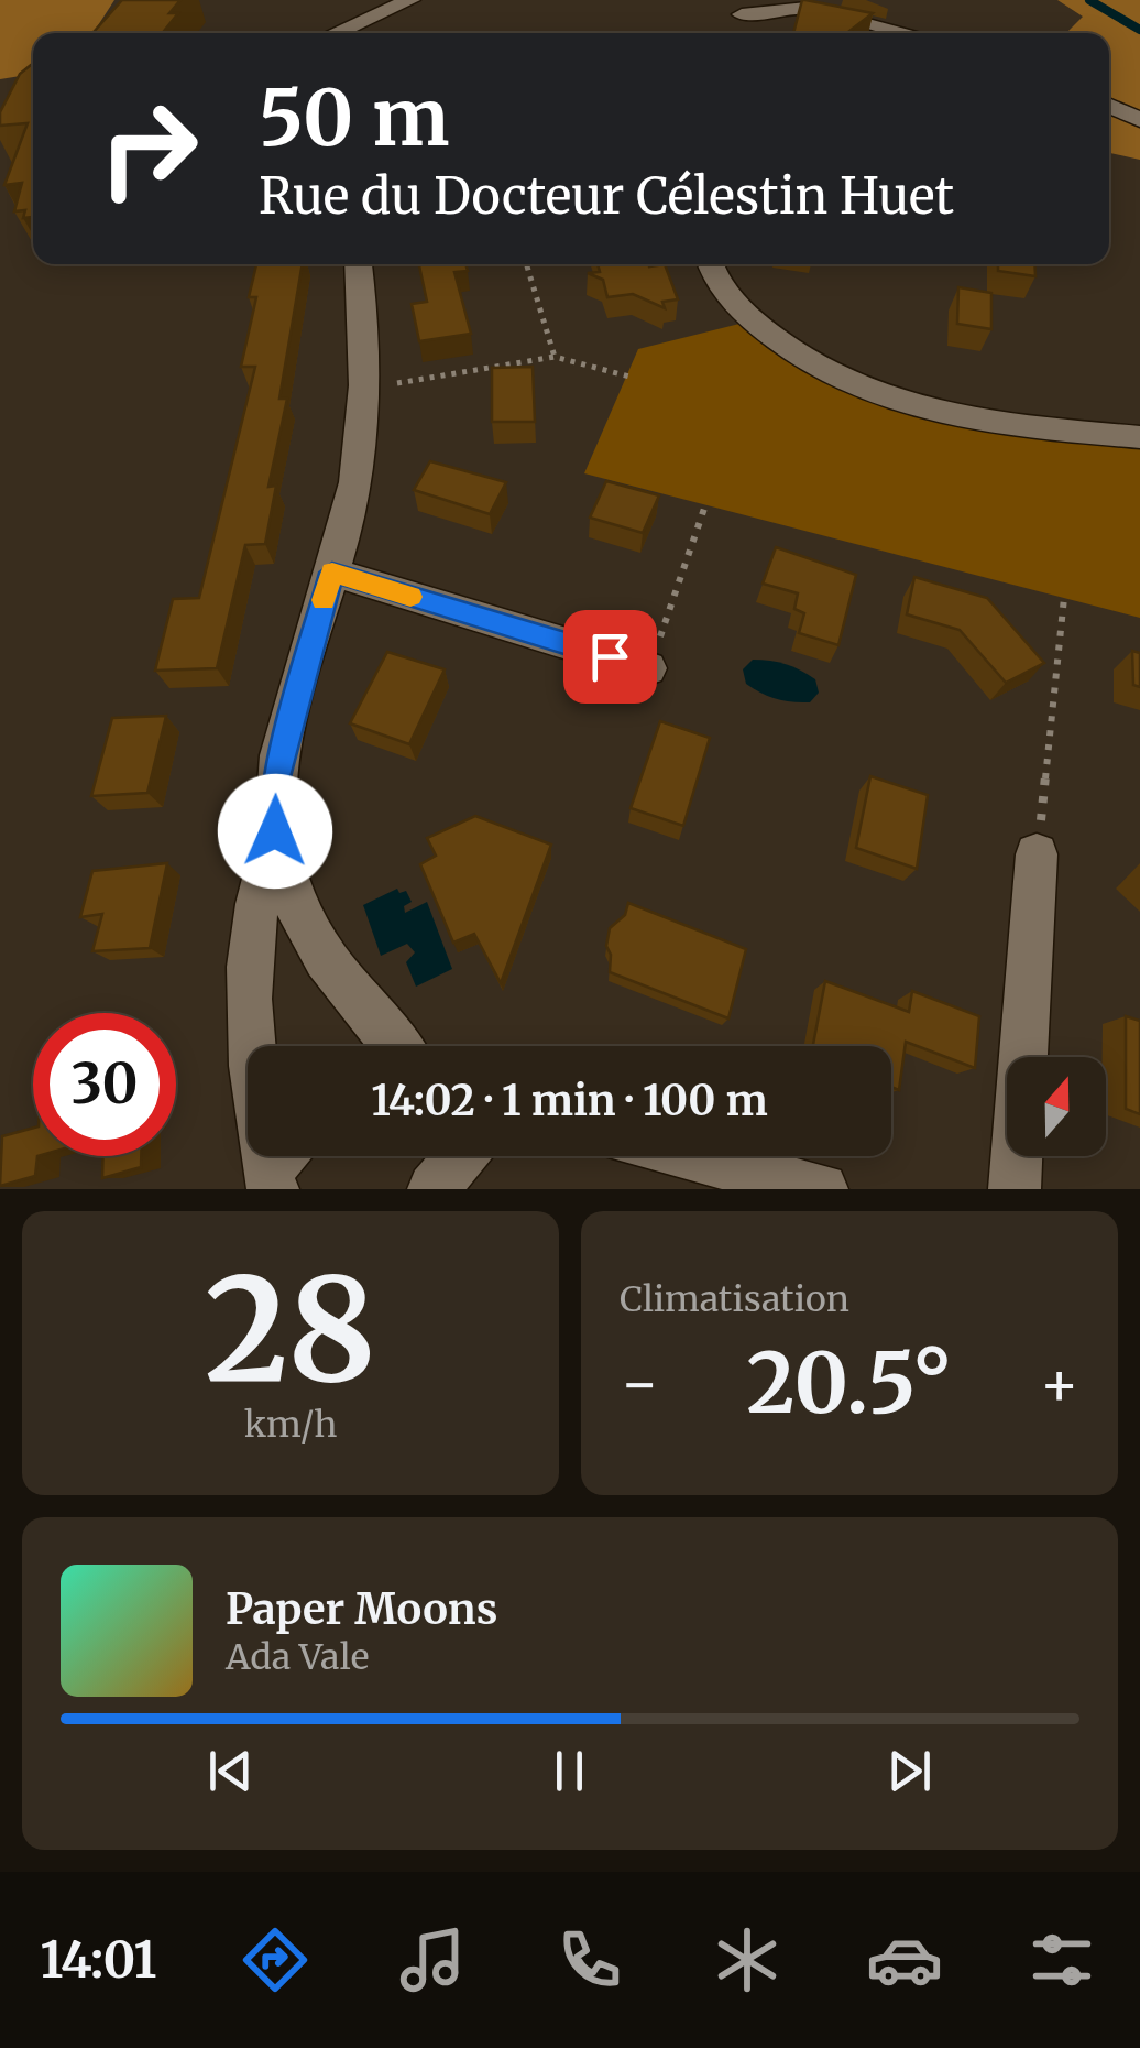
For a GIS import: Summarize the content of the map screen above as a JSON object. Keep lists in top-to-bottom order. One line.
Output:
{"north":"top","page":{"turn":["50 m","Rue du Docteur Célestin Huet"],"limit":"30","trip":"14:02 · 1 min · 100 m","tile":[["28","km/h"],"Climatisation"],"heat":["−","20.5°","+"],"song":["Paper Moons","Ada Vale"],"tabs":"14:01"}}
